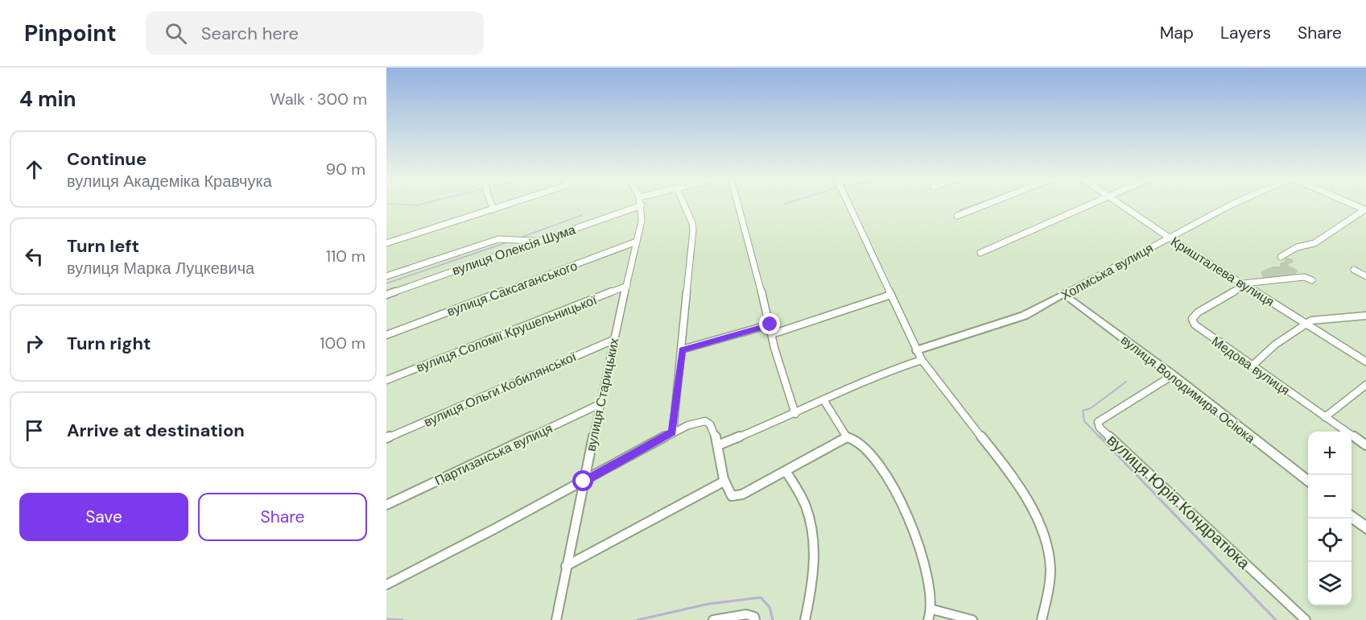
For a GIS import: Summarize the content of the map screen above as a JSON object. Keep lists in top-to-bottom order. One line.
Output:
{"streets":{"street":["вулиця Олексія Шума","Холмська вулиця","Кришталева вулиця","вулиця Саксаганського","вулиця Соломії Крушельницької","Медова вулиця","вулиця Ольги Кобилянської","вулиця Володимира Осіюка","вулиця Старицьких","Партизанська вулиця","вулиця Юрія Кондратюка"]},"crossings":[["вулиця Олексія Шума","вулиця Старицьких"],["Холмська вулиця","Кришталева вулиця"],["Холмська вулиця","вулиця Володимира Осіюка"],["Кришталева вулиця","Медова вулиця"],["вулиця Саксаганського","вулиця Старицьких"],["вулиця Соломії Крушельницької","вулиця Старицьких"],["вулиця Ольги Кобилянської","вулиця Старицьких"],["вулиця Володимира Осіюка","вулиця Юрія Кондратюка"],["вулиця Старицьких","Партизанська вулиця"]],"page":{"header":"Pinpoint","search":"Search here","nav":["Map","Layers","Share"],"heading":["4 min","Walk · 300 m"],"list":[["Continue","вулиця Академіка Кравчука","90 m"],["Turn left","вулиця Марка Луцкевича","110 m"],["Turn right","100 m"],"Arrive at destination"],"map_buttons":["+","−"],"buttons":["Save","Share"]}}
